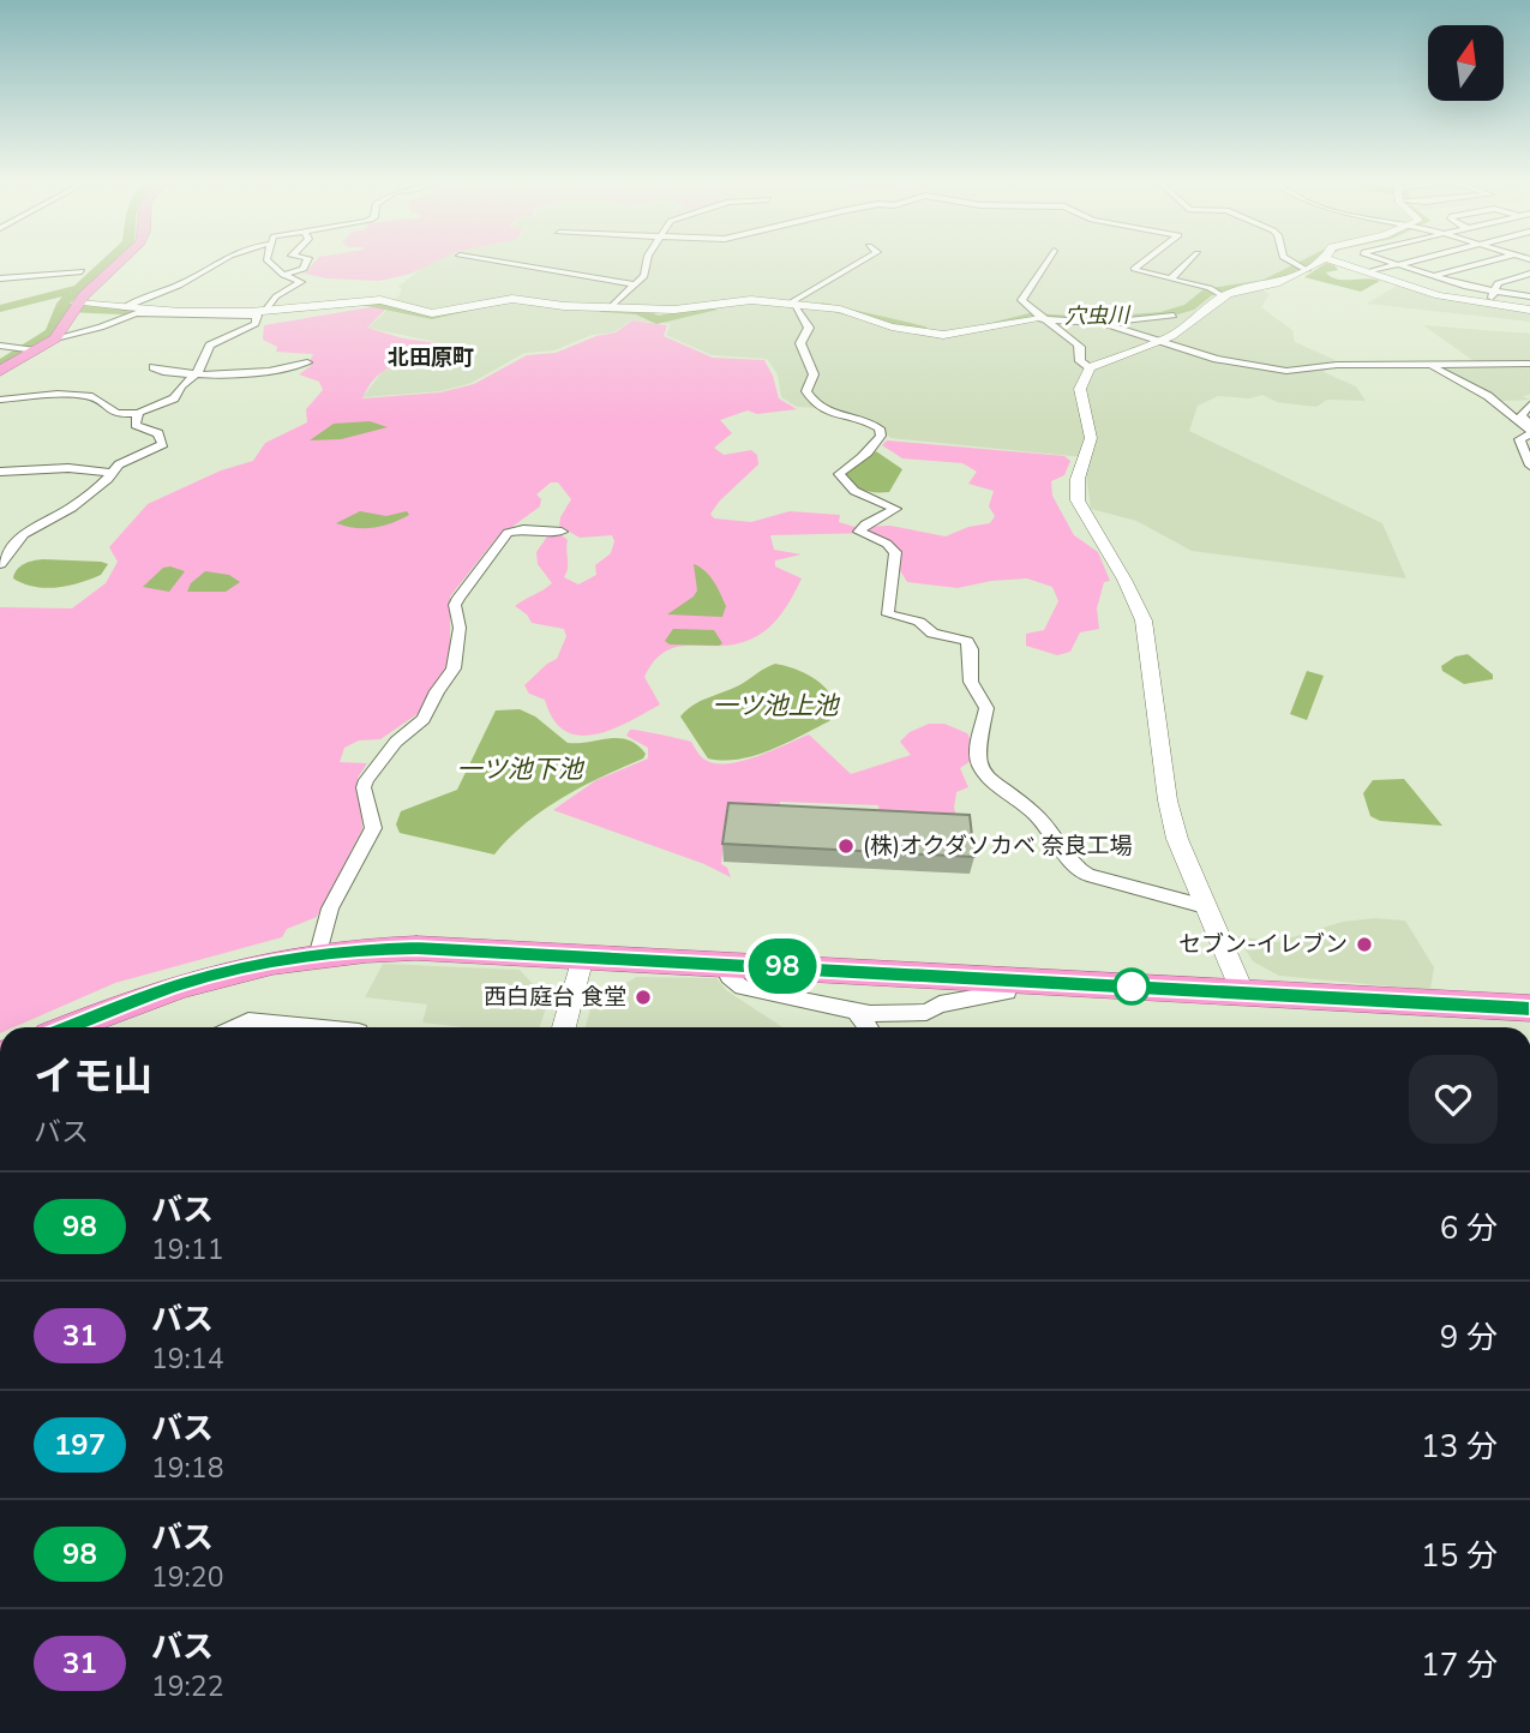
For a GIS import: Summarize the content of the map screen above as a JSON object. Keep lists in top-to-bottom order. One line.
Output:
{"districts":["北田原町"],"water":["穴虫川","一ツ池上池","一ツ池下池"],"places":["(株)オクダソカベ 奈良工場","セブン-イレブン","西白庭台 食堂"],"lines":["bus line 98"],"north":"top","page":{"on_map":"98","heading":["イモ山","バス"],"list":[{"mark":"98","name":"バス","note":"19:11","value":"6 分"},{"mark":"31","name":"バス","note":"19:14","value":"9 分"},{"mark":"197","name":"バス","note":"19:18","value":"13 分"},{"mark":"98","name":"バス","note":"19:20","value":"15 分"},{"mark":"31","name":"バス","note":"19:22","value":"17 分"}]}}
